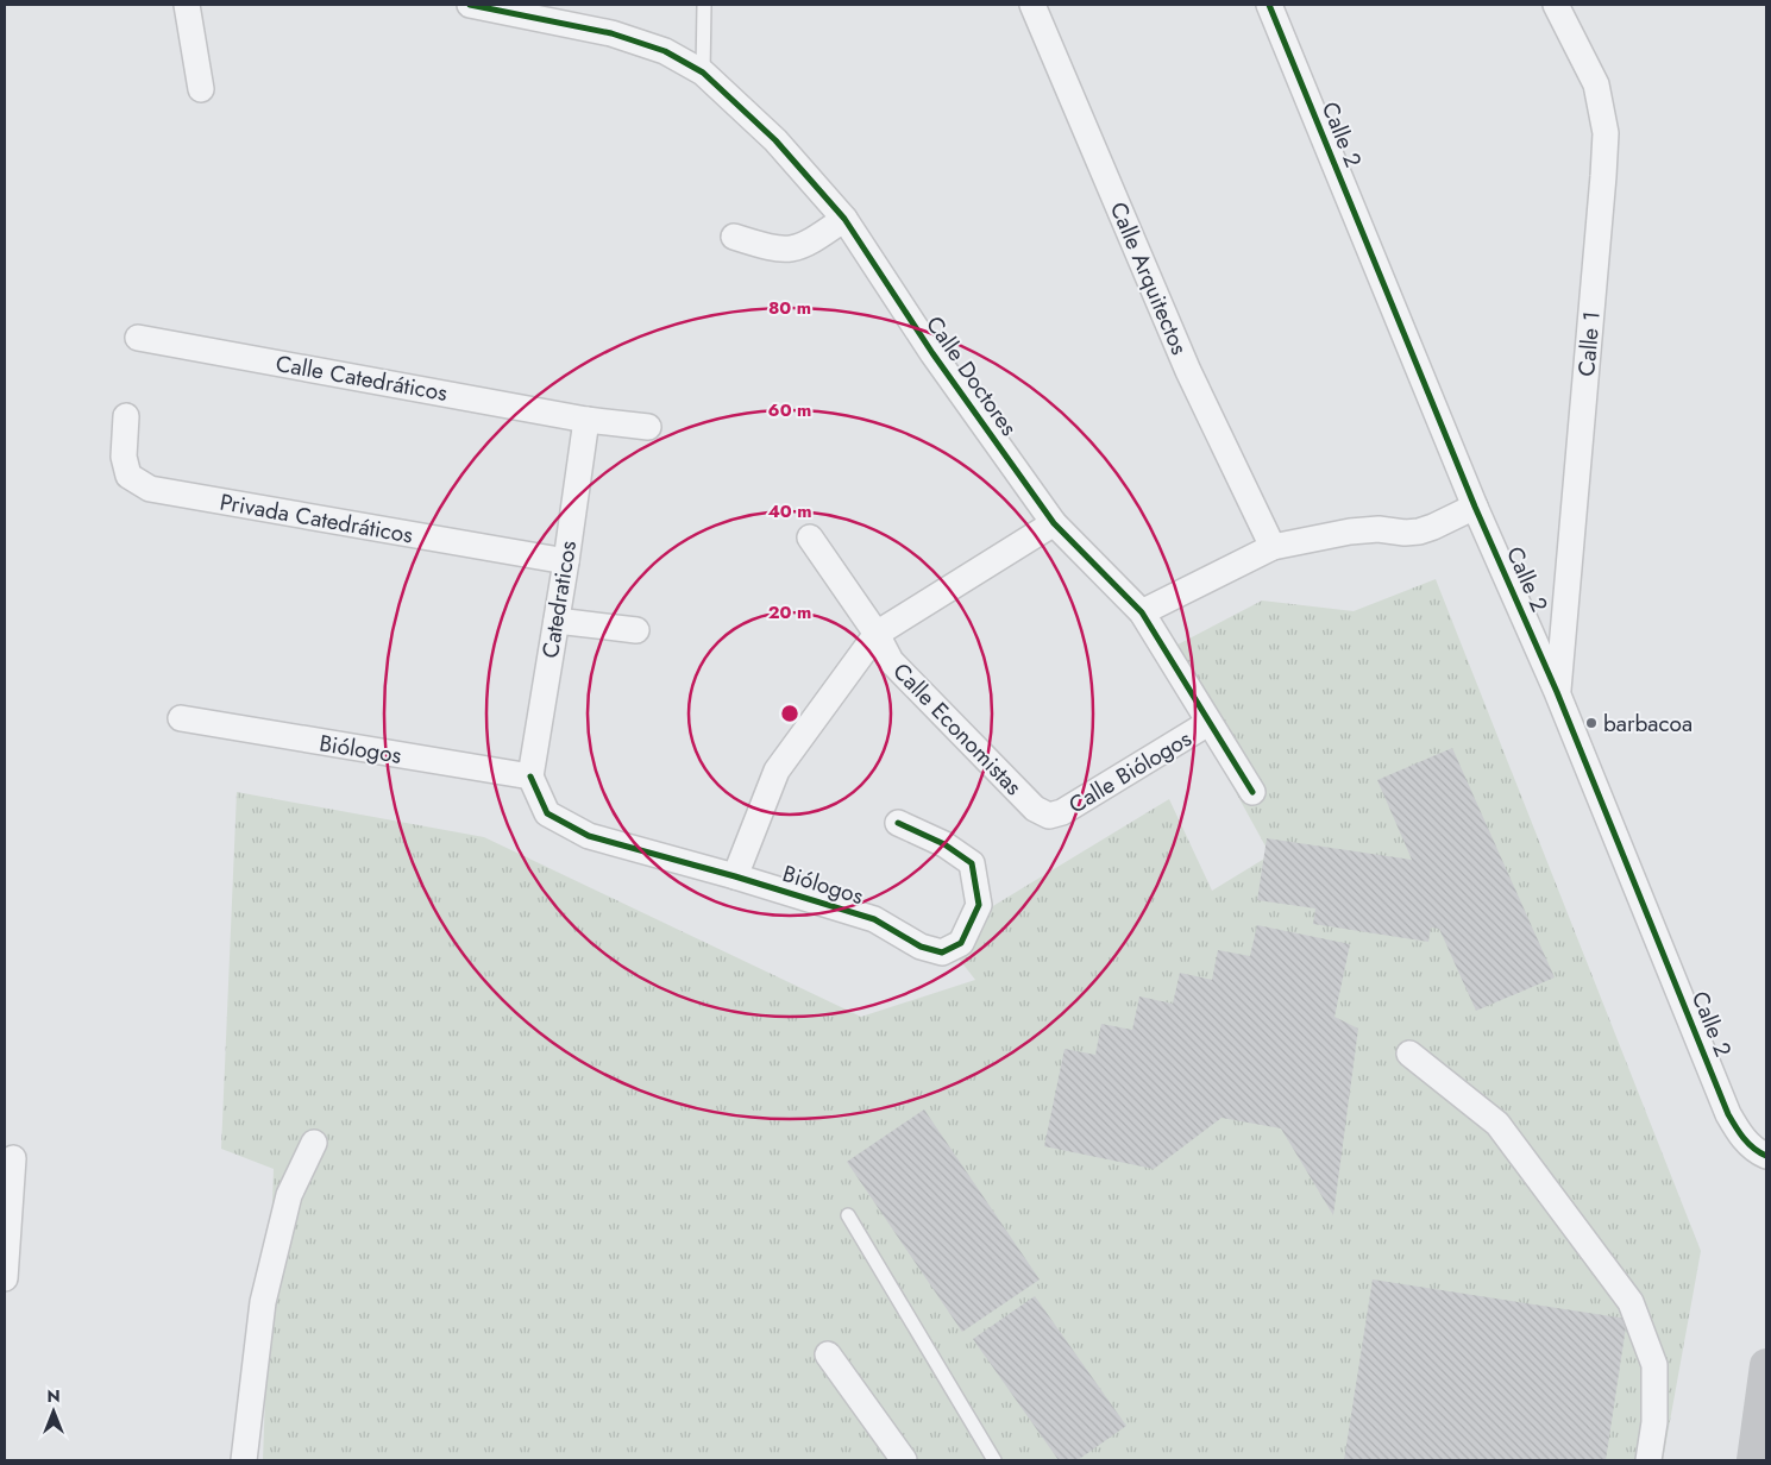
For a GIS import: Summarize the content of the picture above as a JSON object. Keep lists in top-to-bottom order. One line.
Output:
{"streets":{"street":["Calle 2","Calle Arquitectos","Calle 1","Calle Doctores","Calle Catedráticos","Privada Catedráticos","Catedraticos","Calle Economistas","Biólogos","Calle Biólogos"]},"crossings":[["Calle 2","Calle 1"],["Calle Doctores","Calle Biólogos"],["Calle Catedráticos","Catedraticos"],["Privada Catedráticos","Catedraticos"],["Catedraticos","Biólogos"],["Calle Economistas","Calle Biólogos"]],"places":["barbacoa"],"north":"top","rings":["80 m","60 m","40 m","20 m"]}
